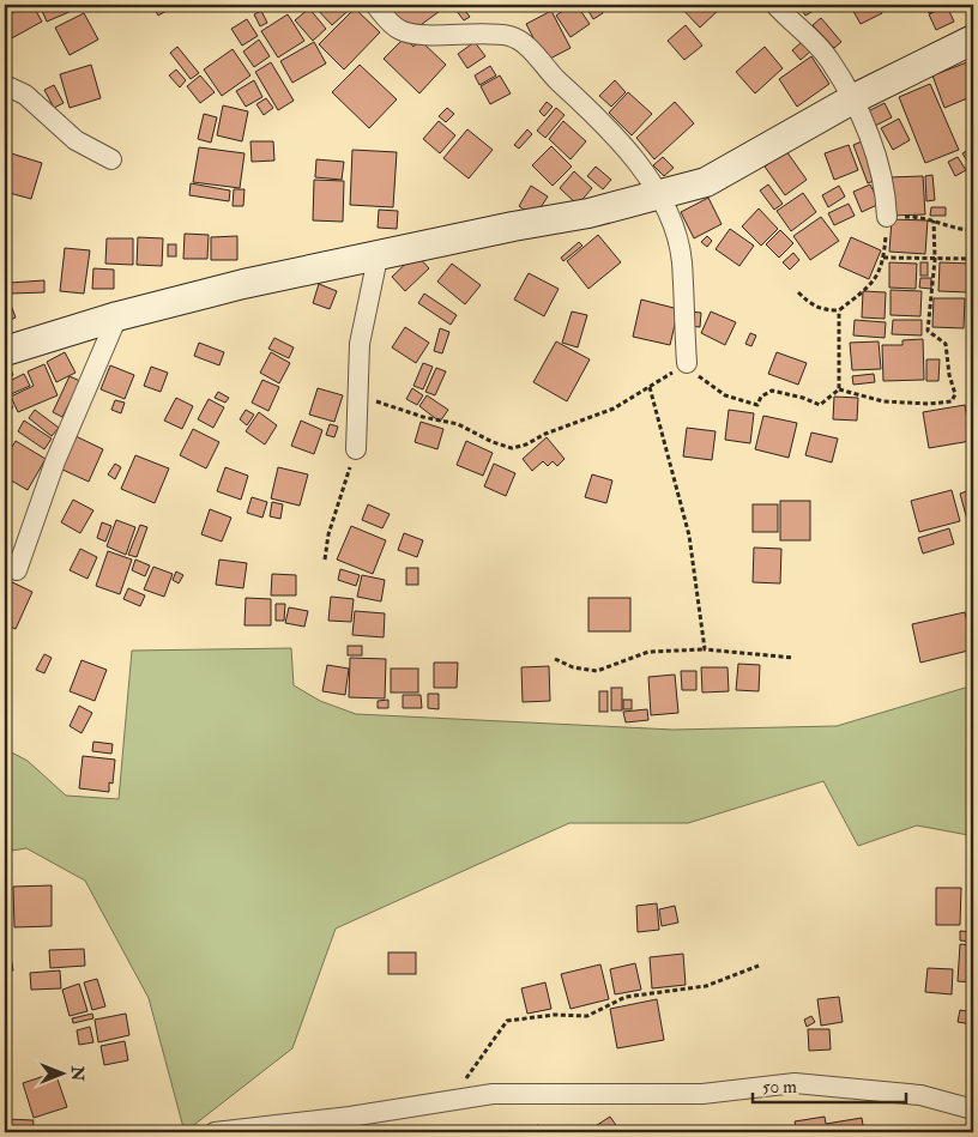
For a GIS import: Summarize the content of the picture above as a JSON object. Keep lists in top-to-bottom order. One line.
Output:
{"scale_bar":"50 m","north":"right"}
